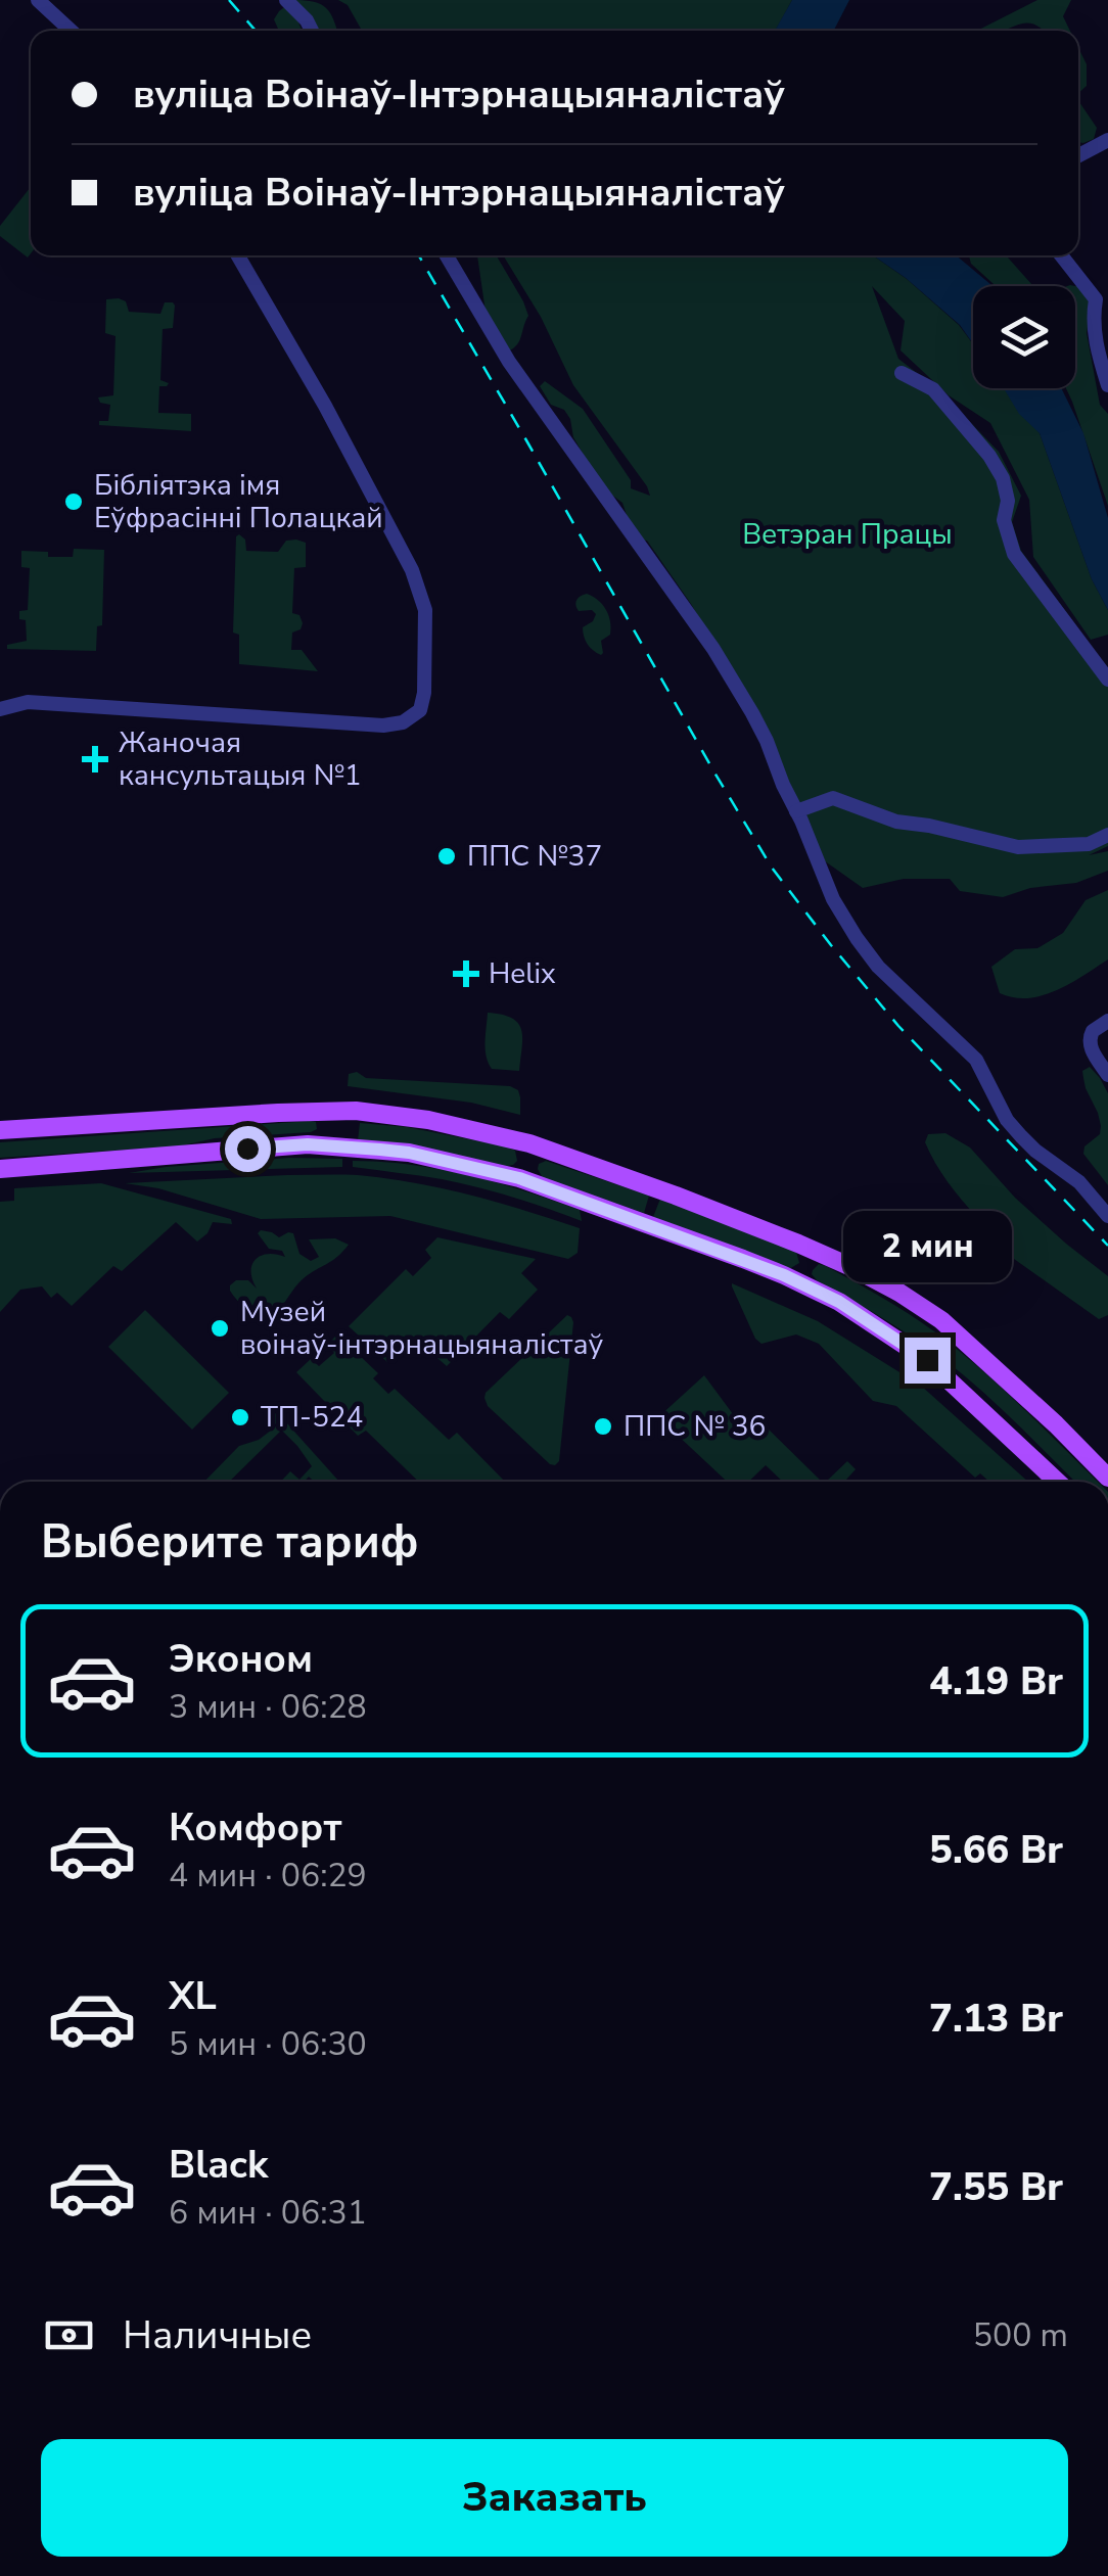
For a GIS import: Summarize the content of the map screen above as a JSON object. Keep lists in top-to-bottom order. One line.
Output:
{"parks":["Ветэран Працы"],"places":{"other":["Бібліятэка імя Еўфрасінні Полацкай","ППС №37","Музей воінаў-інтэрнацыяналістаў","ТП-524","ППС № 36"],"health":["Жаночая кансультацыя №1","Helix"]},"page":{"banner":["вуліца Воінаў-Інтэрнацыяналістаў","вуліца Воінаў-Інтэрнацыяналістаў"],"bubble":"2 мин","heading":"Выберите тариф","list":[{"name":"Эконом","note":"3 мин · 06:28","value":"4.19 Br"},{"name":"Комфорт","note":"4 мин · 06:29","value":"5.66 Br"},{"name":"XL","note":"5 мин · 06:30","value":"7.13 Br"},{"name":"Black","note":"6 мин · 06:31","value":"7.55 Br"}],"pay":["Наличные","500 m"],"buttons":"Заказать"}}
